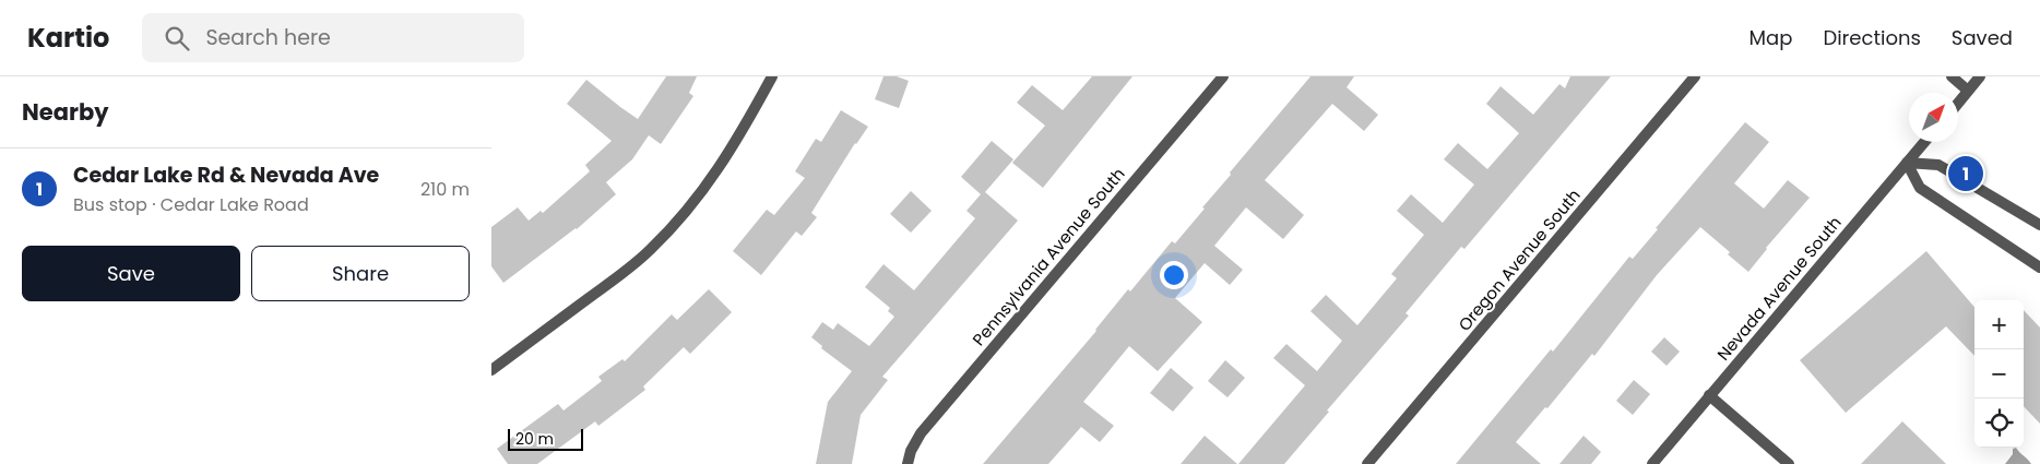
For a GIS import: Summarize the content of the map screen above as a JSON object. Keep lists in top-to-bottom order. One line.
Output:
{"streets":{"street":["Pennsylvania Avenue South","Oregon Avenue South","Nevada Avenue South"]},"scale_bar":"20 m","north":"top right","page":{"header":"Kartio","search":"Search here","nav":["Map","Directions","Saved"],"heading":"Nearby","list":[{"mark":"1","name":"Cedar Lake Rd & Nevada Ave","note":"Bus stop · Cedar Lake Road","value":"210 m"}],"pins":"1","buttons":["Save","Share"],"map_buttons":["+","−"],"scale":"20 m"}}
